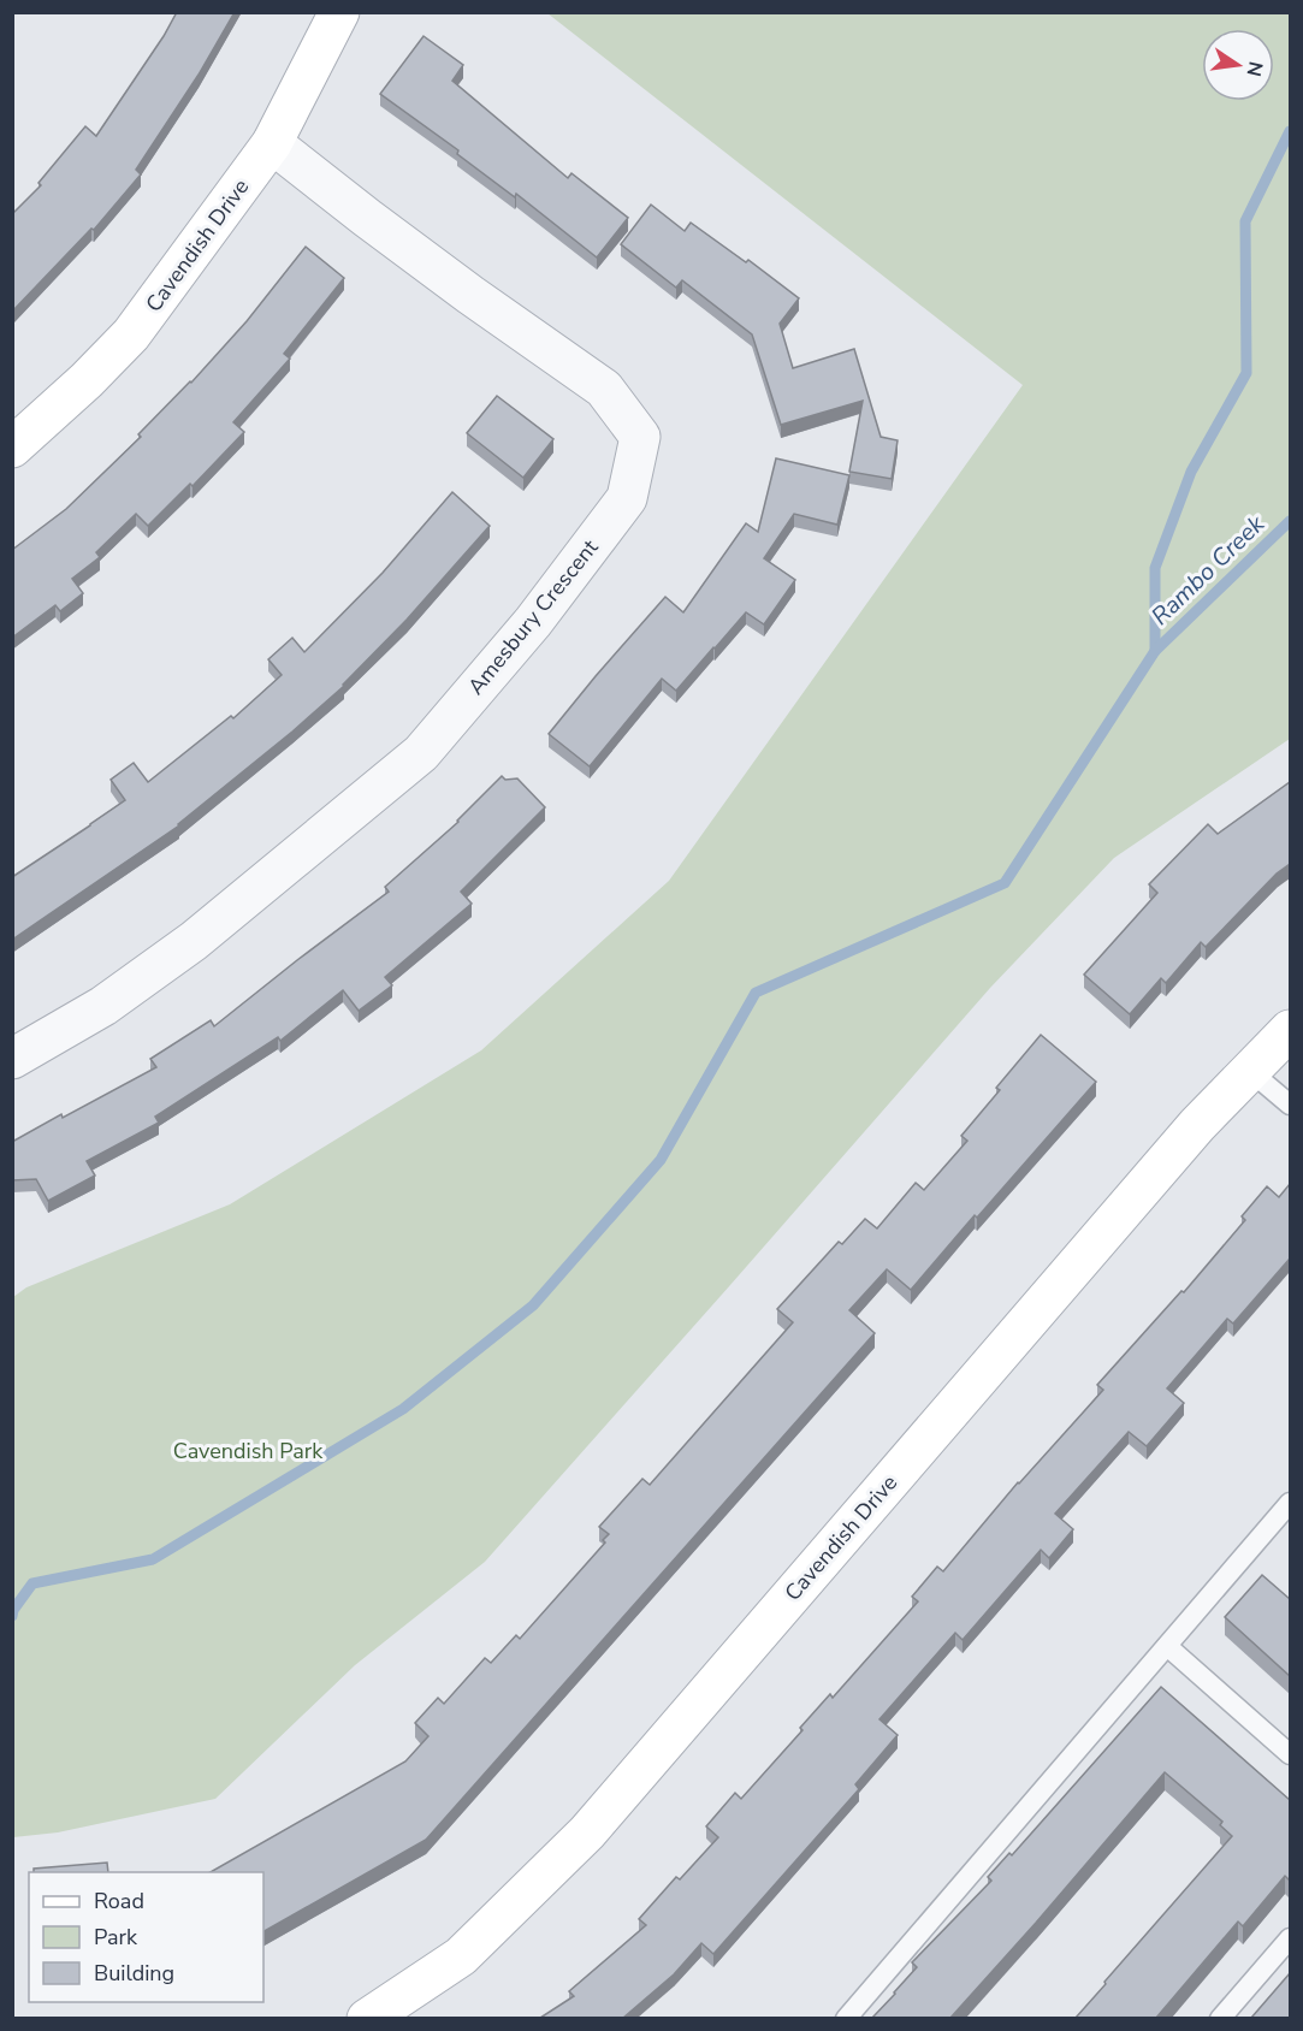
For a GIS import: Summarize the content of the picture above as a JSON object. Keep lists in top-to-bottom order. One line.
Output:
{"streets":{"street":["Cavendish Drive","Amesbury Crescent"]},"crossings":[["Cavendish Drive","Amesbury Crescent"]],"water":["Rambo Creek"],"parks":["Cavendish Park"],"legend":["Road","Park","Building"],"north":"right"}
